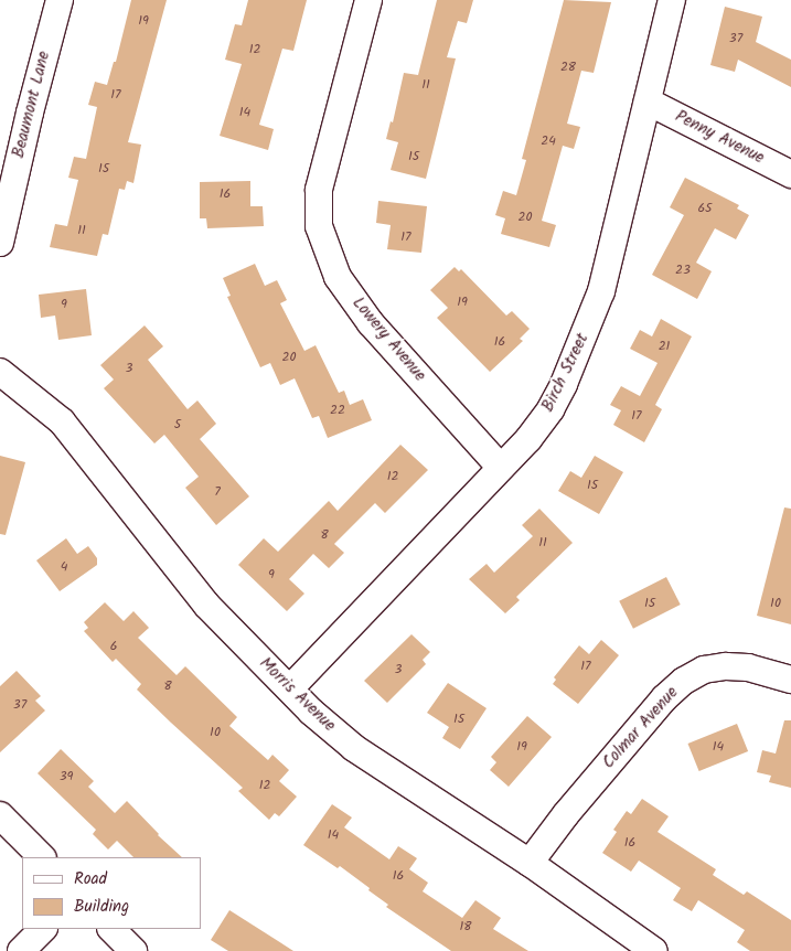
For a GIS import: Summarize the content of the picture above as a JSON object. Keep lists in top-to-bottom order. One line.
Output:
{"streets":{"street":["Beaumont Lane","Penny Avenue","Lowery Avenue","Birch Street","Morris Avenue","Colmar Avenue"]},"crossings":[["Penny Avenue","Birch Street"],["Lowery Avenue","Birch Street"],["Birch Street","Morris Avenue"],["Morris Avenue","Colmar Avenue"]],"house_numbers":["19","37","12","28","11","17","14","24","15","15","16","65","20","11","17","23","19","9","16","21","20","3","22","17","5","12","15","7","8","11","4","9","15","10","6","17","3","8","37","15","10","19","14","39","12","14","16","16","18"],"legend":["Road","Building"]}
